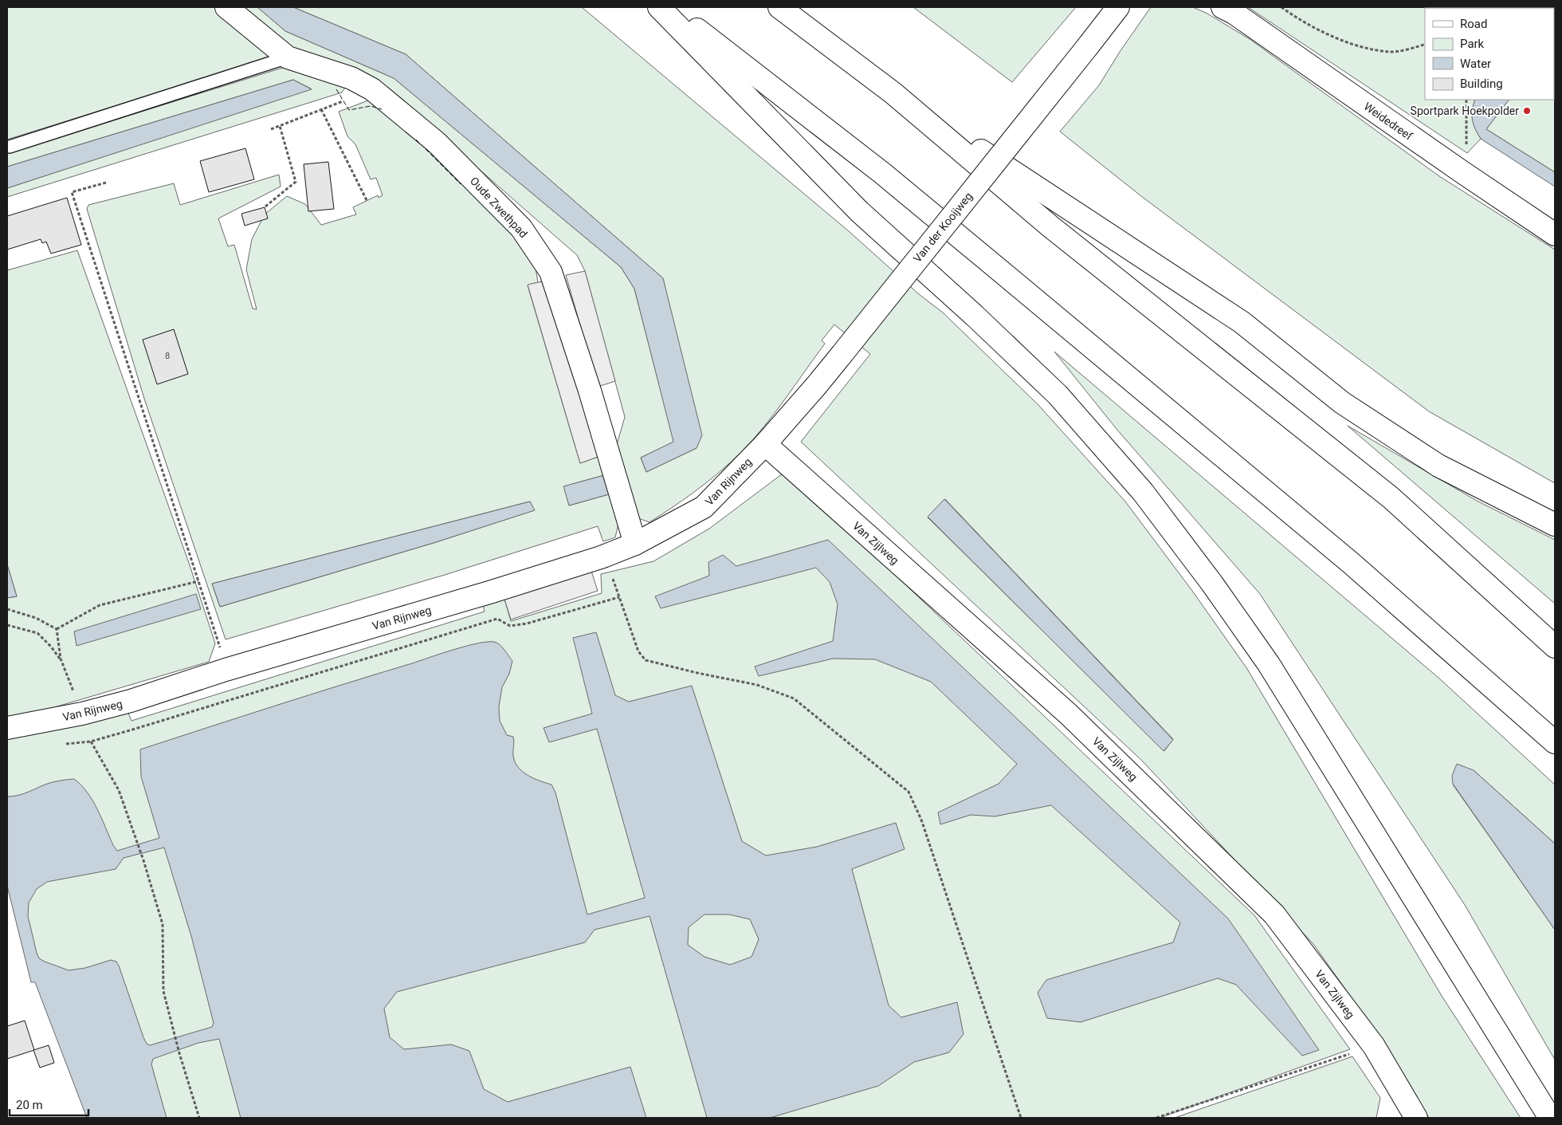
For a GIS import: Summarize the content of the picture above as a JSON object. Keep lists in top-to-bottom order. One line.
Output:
{"streets":{"main road":["Weidedreef","Oude Zwethpad","Van der Kooijweg","Van Rijnweg","Van Zijlweg"]},"crossings":[["Oude Zwethpad","Van Rijnweg"],["Van der Kooijweg","Van Rijnweg"],["Van der Kooijweg","Van Zijlweg"],["Van Rijnweg","Van Zijlweg"]],"places":["Sportpark Hoekpolder"],"house_numbers":["8"],"legend":["Road","Park","Water","Building"],"scale_bar":"20 m"}
